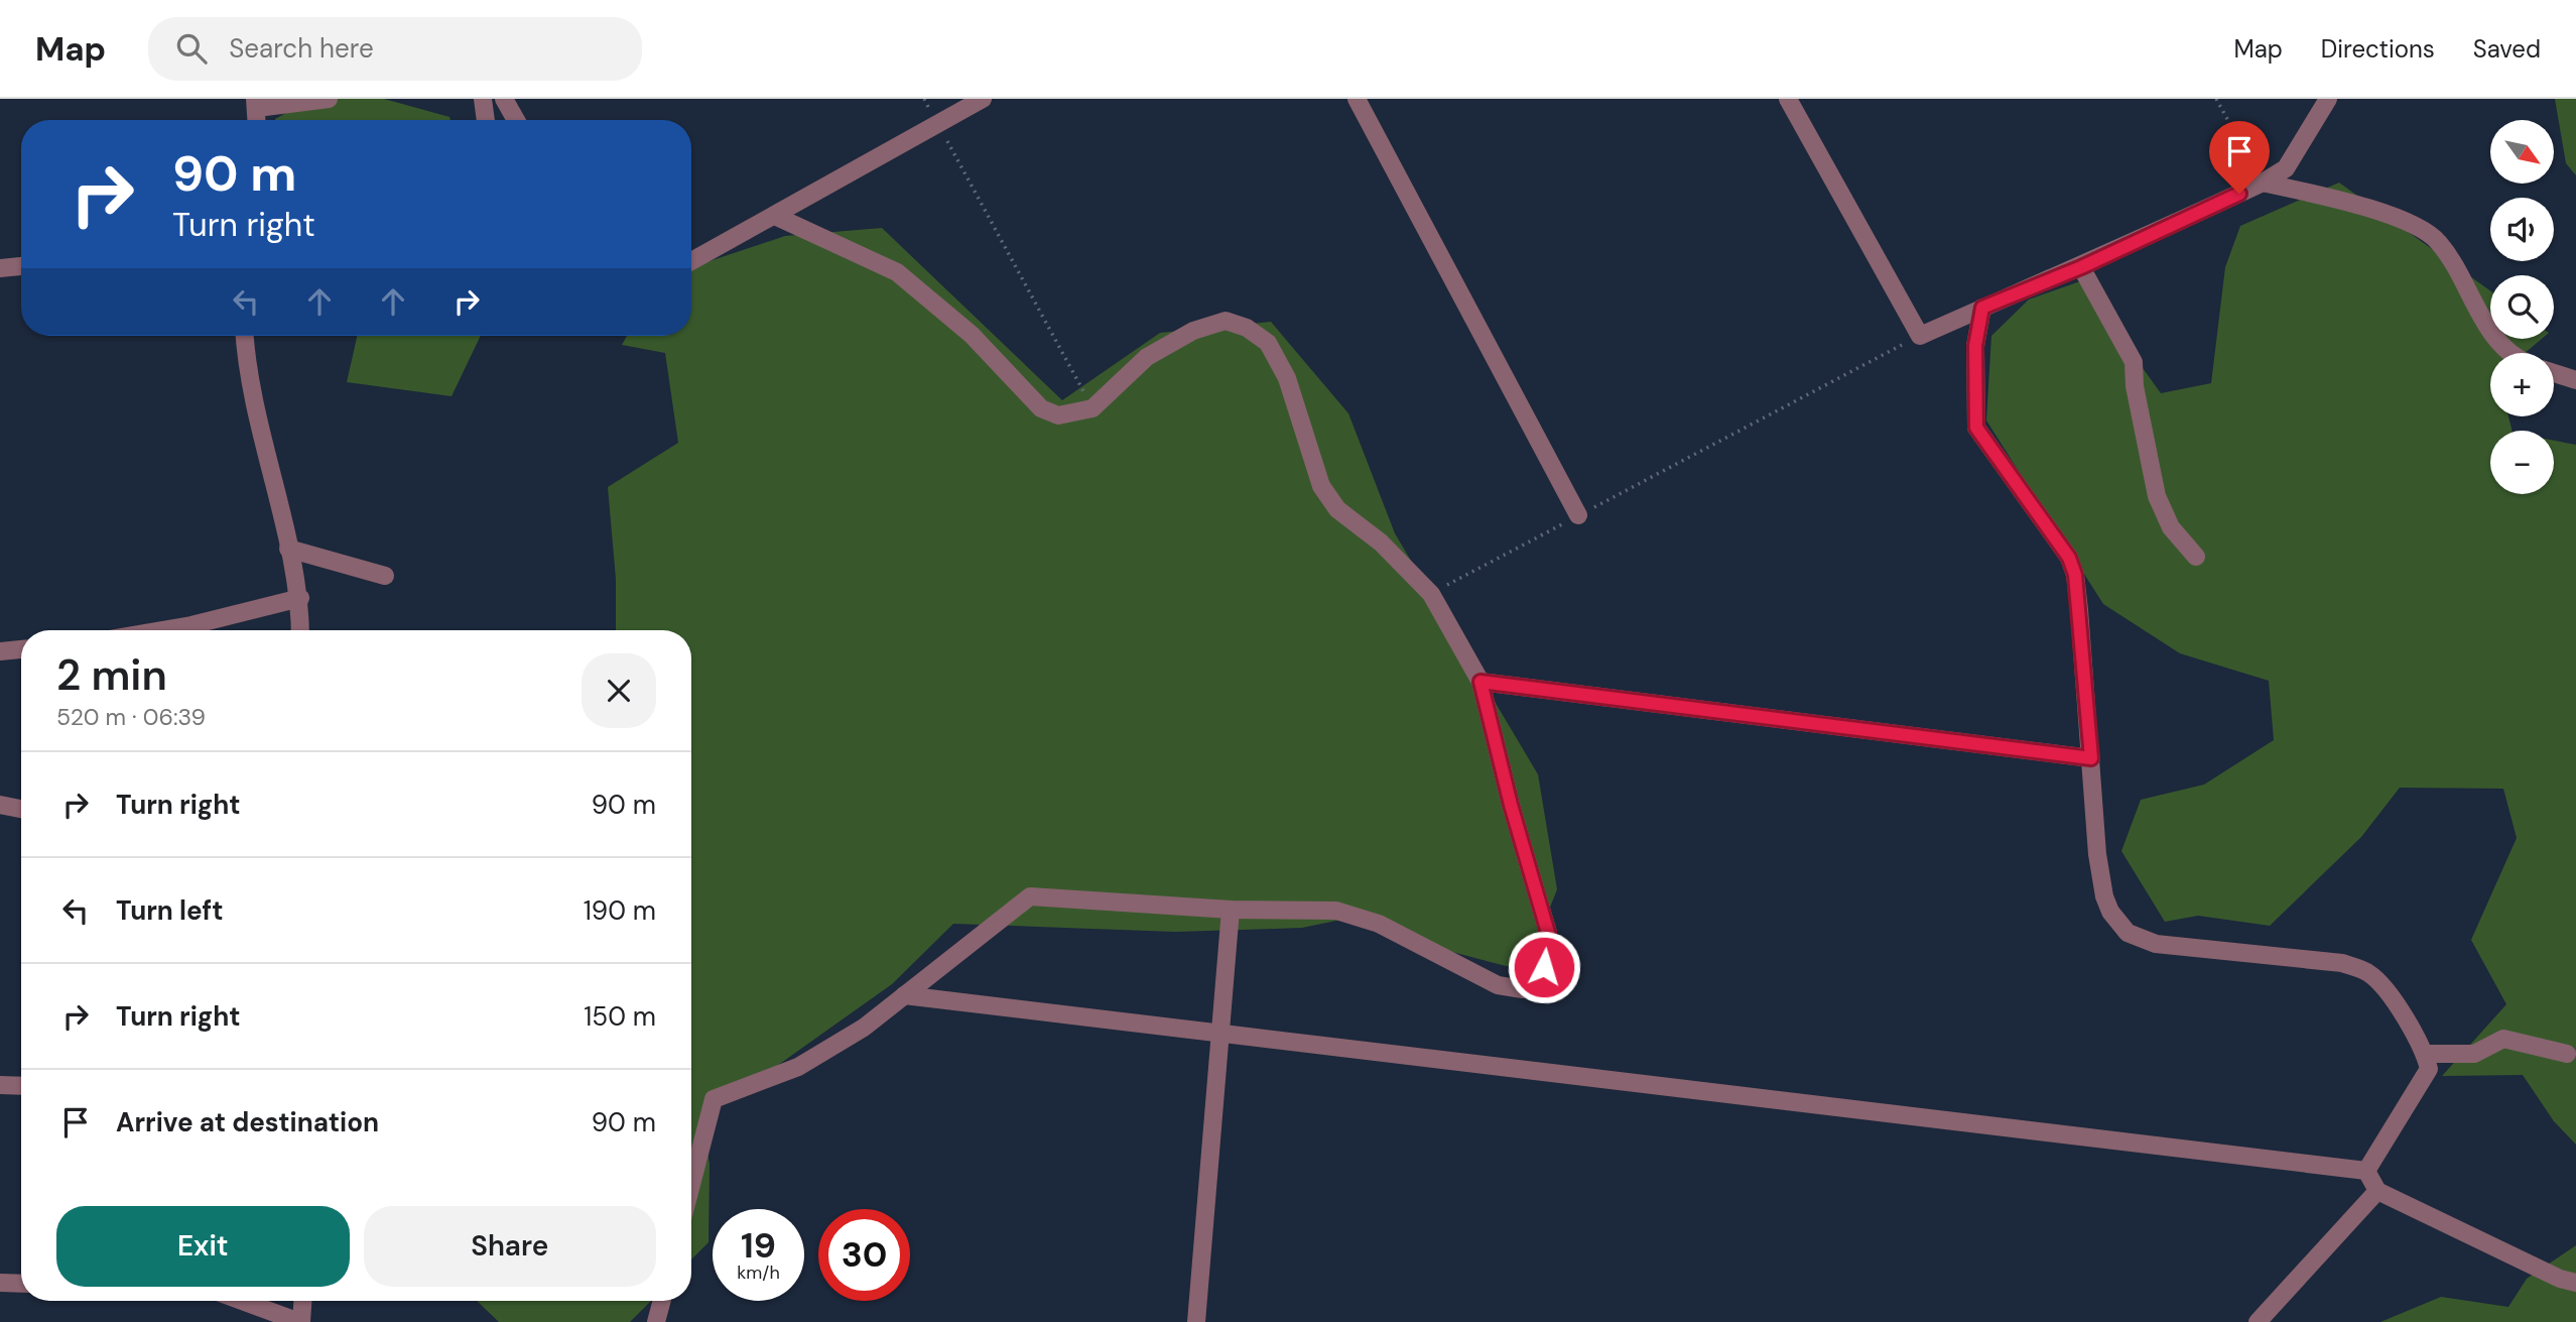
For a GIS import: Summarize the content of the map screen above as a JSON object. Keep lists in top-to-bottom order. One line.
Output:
{"north":"bottom right","page":{"header":"Map","search":"Search here","nav":["Map","Directions","Saved"],"map_buttons":["+","−"],"turn":["90 m","Turn right"],"heading":["2 min","520 m · 06:39"],"list":[{"name":"Turn right","value":"90 m"},{"name":"Turn left","value":"190 m"},{"name":"Turn right","value":"150 m"},{"name":"Arrive at destination","value":"90 m"}],"buttons":["Exit","Share"],"speed":"19 km/h","limit":"30"}}
